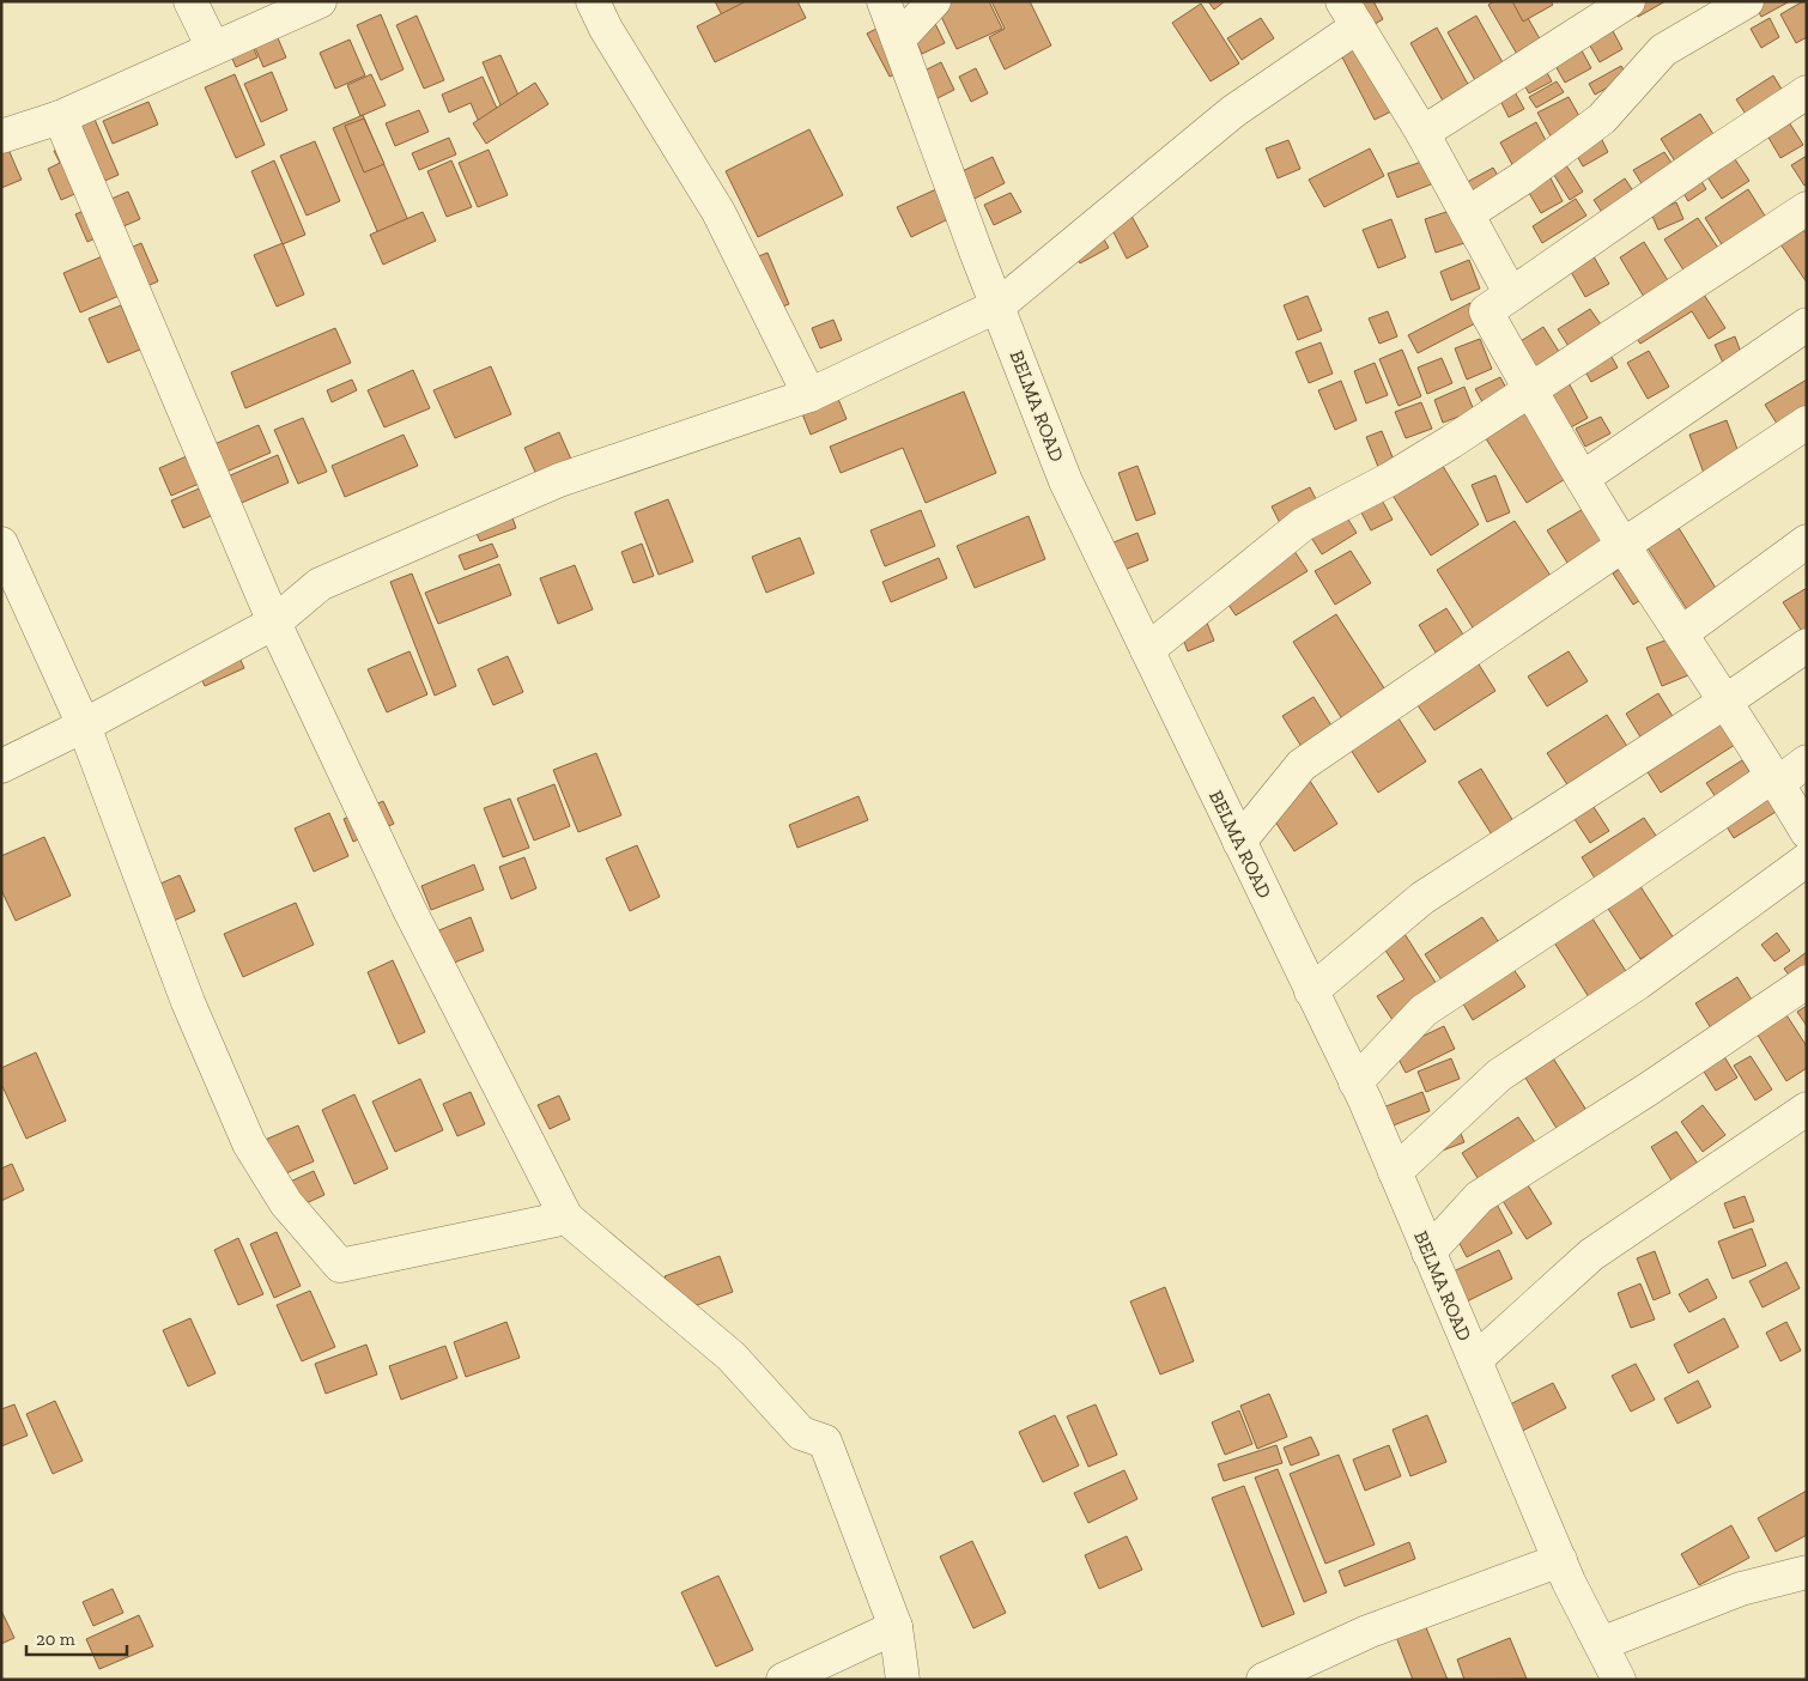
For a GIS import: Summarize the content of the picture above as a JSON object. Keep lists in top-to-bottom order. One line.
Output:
{"streets":{"street":["BELMA ROAD"]},"scale_bar":"20 m"}
